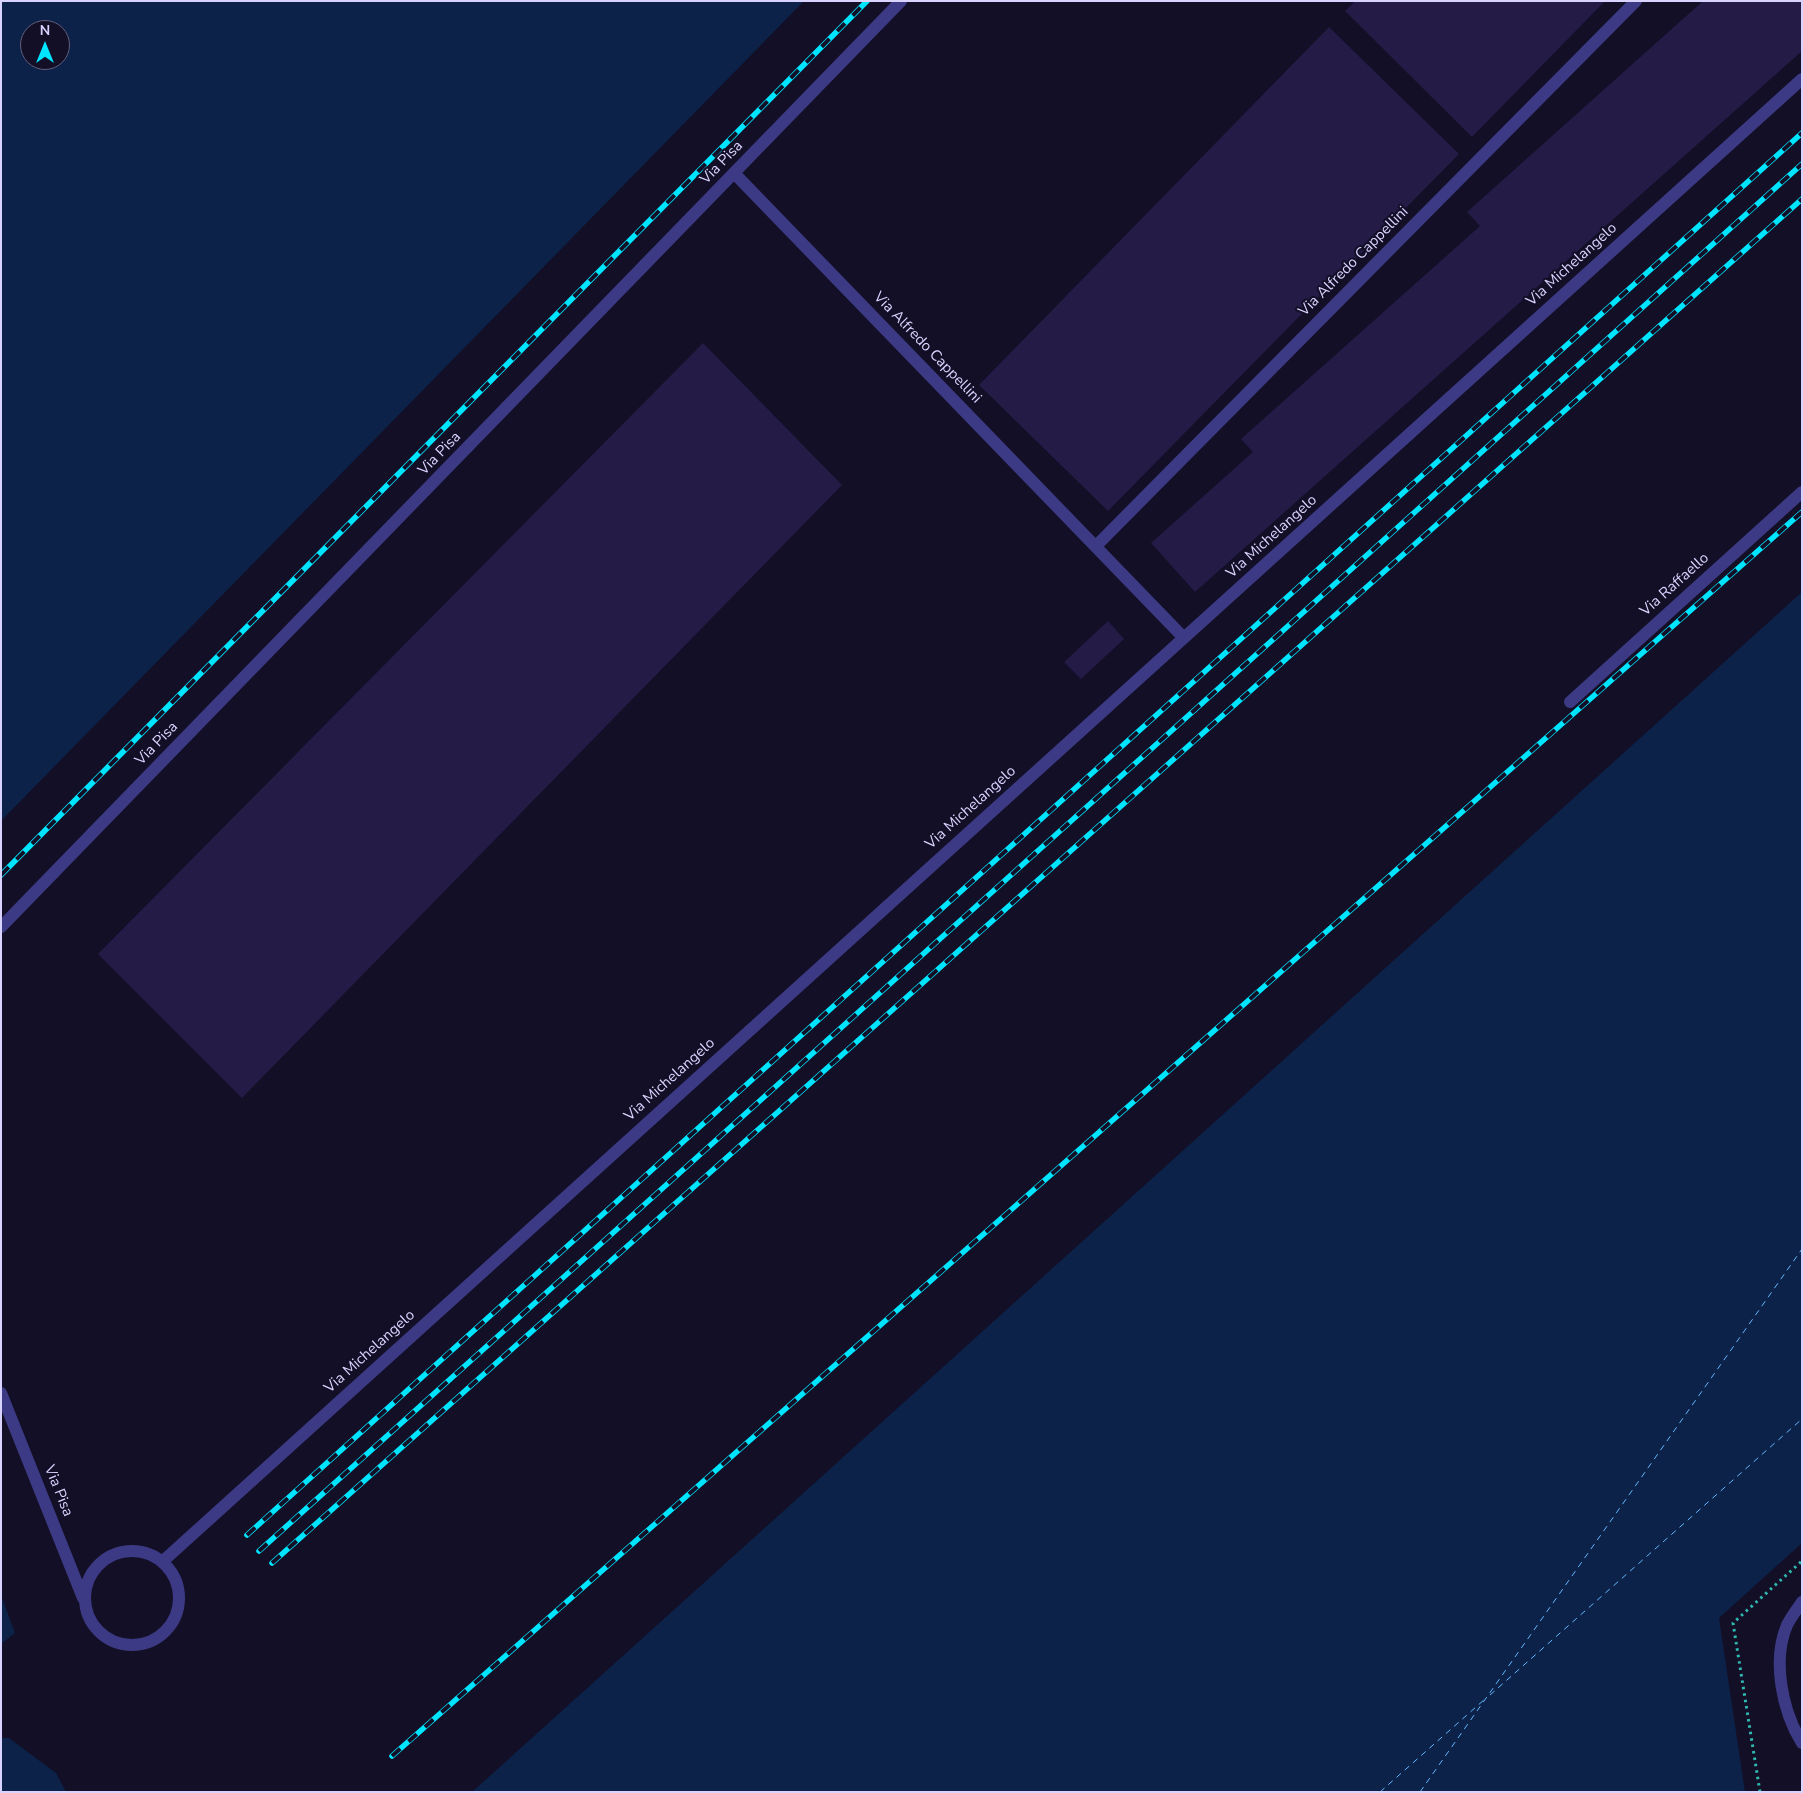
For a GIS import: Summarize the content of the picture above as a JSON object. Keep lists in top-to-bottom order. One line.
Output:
{"streets":{"lane":["Via Pisa","Via Alfredo Cappellini","Via Michelangelo","Via Raffaello"]},"crossings":[["Via Pisa","Via Alfredo Cappellini"],["Via Pisa","Via Michelangelo"],["Via Alfredo Cappellini","Via Michelangelo"]],"north":"top"}
